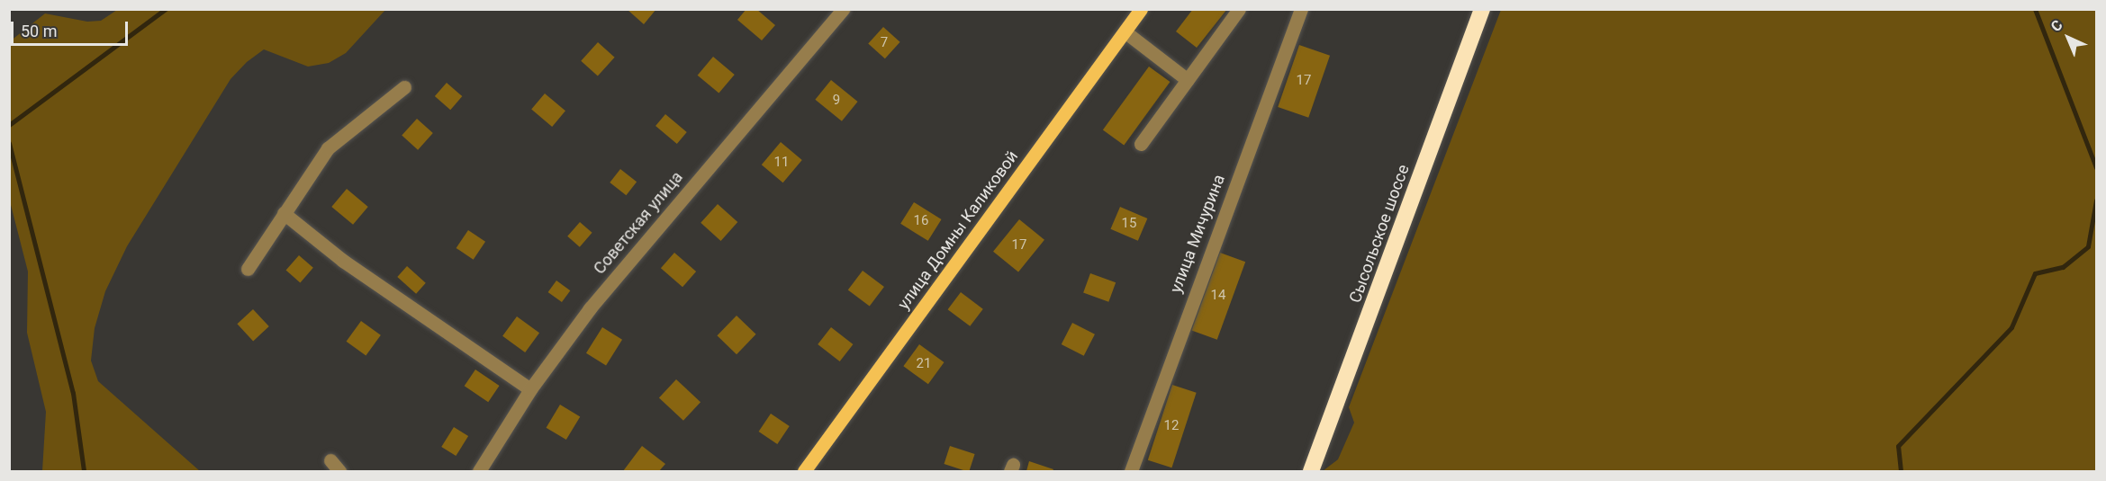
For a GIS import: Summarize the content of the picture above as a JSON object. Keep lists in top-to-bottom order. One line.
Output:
{"streets":{"highway":["Сысольское шоссе"],"main road":["улица Домны Каликовой"],"street":["Советская улица","улица Мичурина"]},"house_numbers":["7","17","9","11","16","15","17","14","21","12"],"scale_bar":"50 m","north":"top left"}
